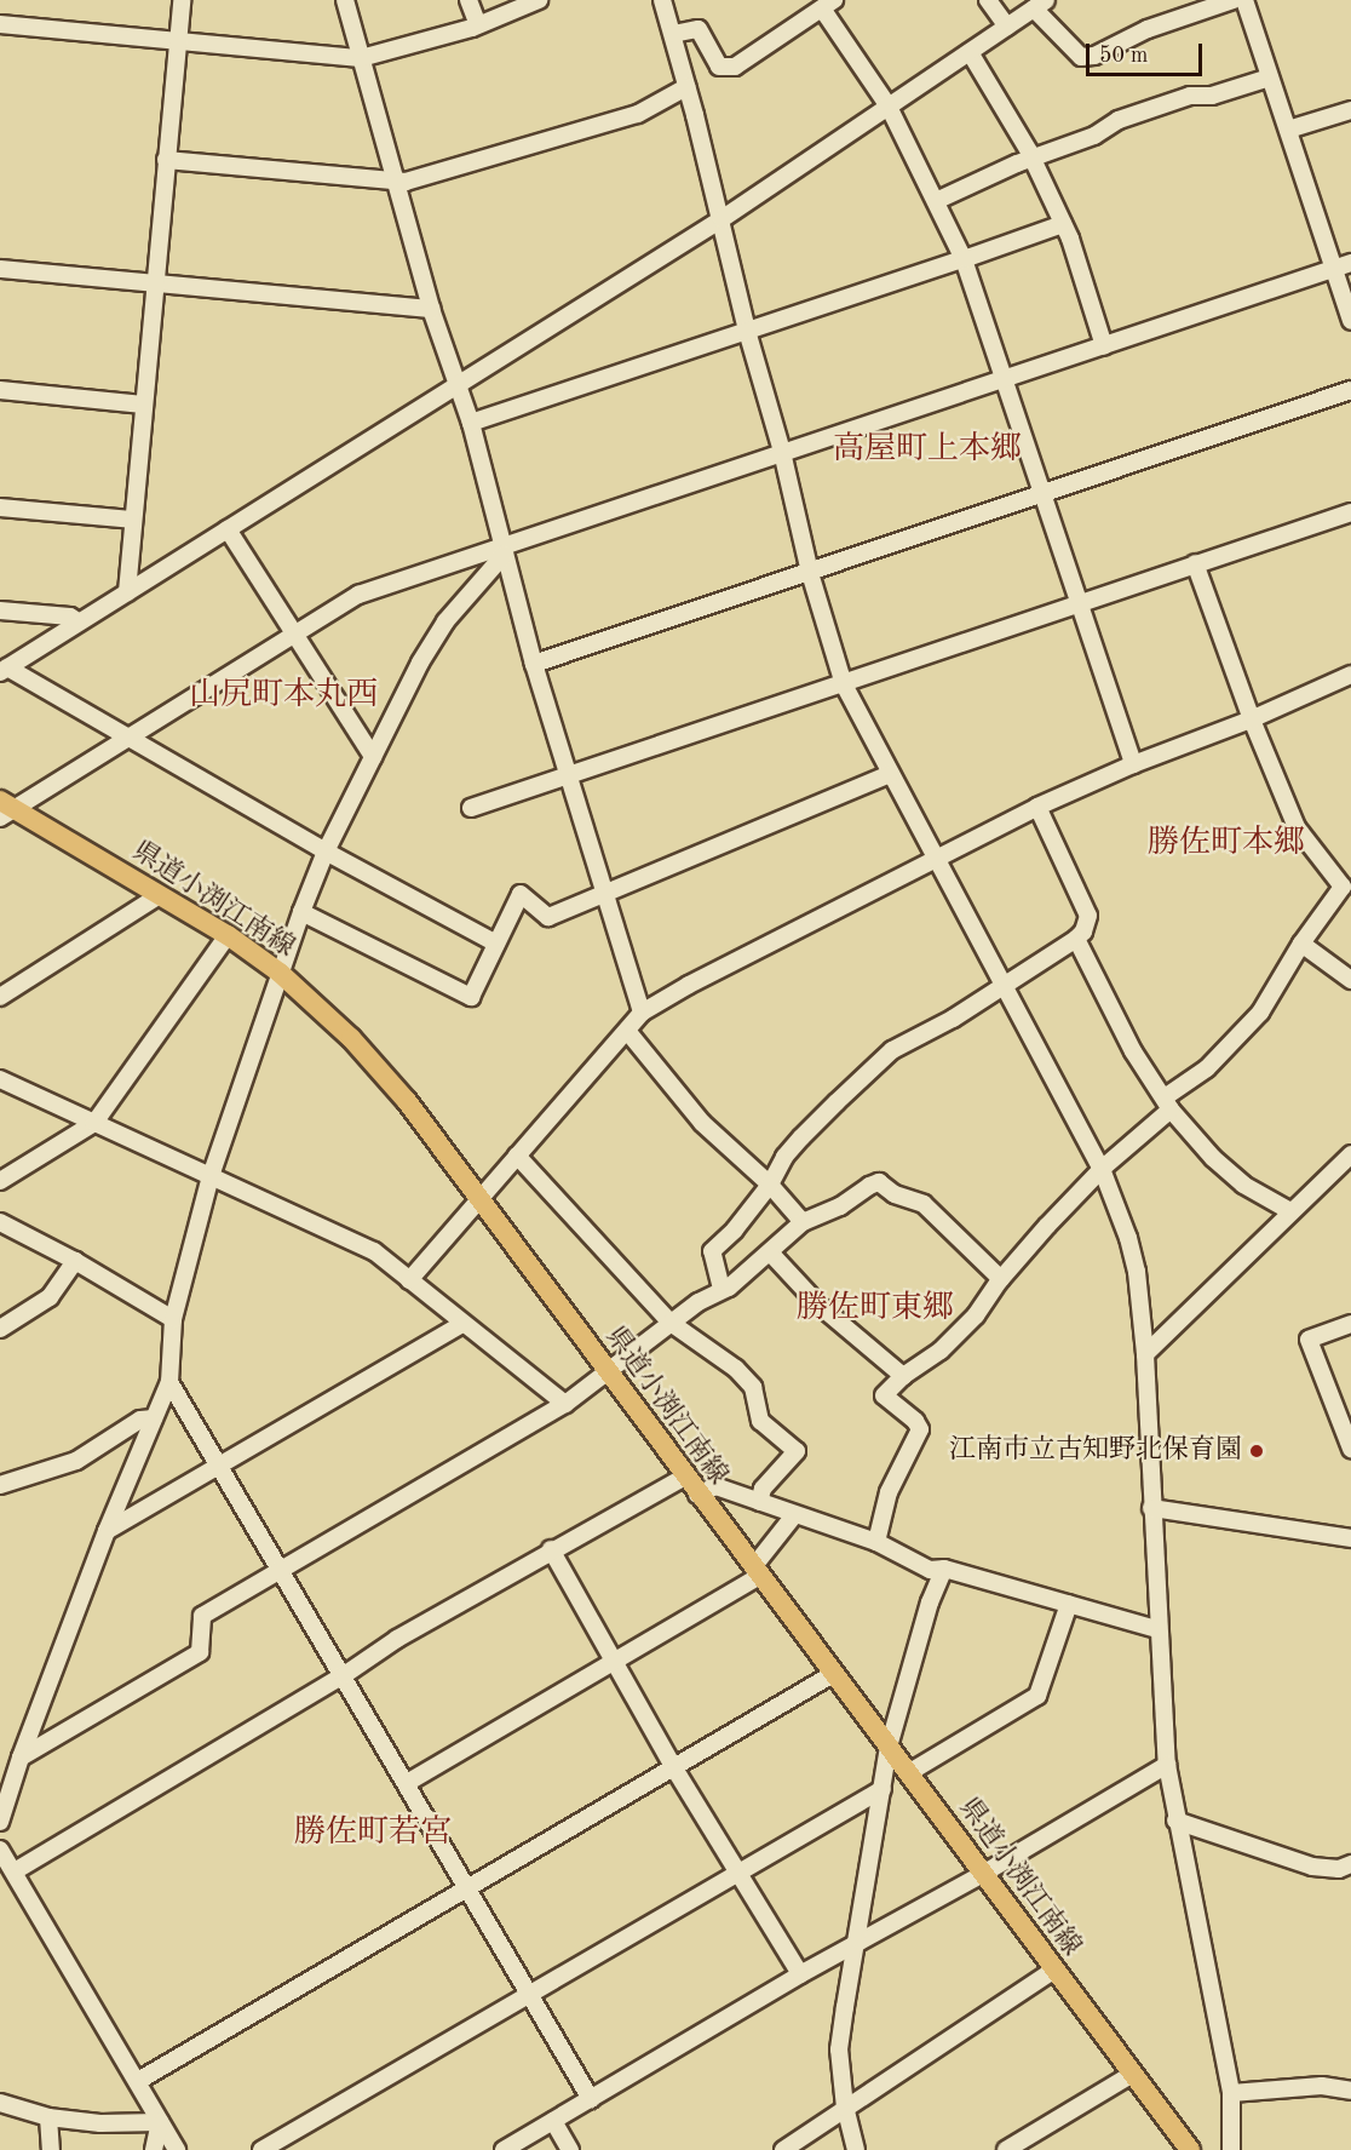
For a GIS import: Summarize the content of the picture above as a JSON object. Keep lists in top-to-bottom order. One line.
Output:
{"streets":{"main road":["県道小渕江南線"]},"districts":["高屋町上本郷","山尻町本丸西","勝佐町本郷","勝佐町東郷","勝佐町若宮"],"places":["江南市立古知野北保育園"],"scale_bar":"50 m"}
